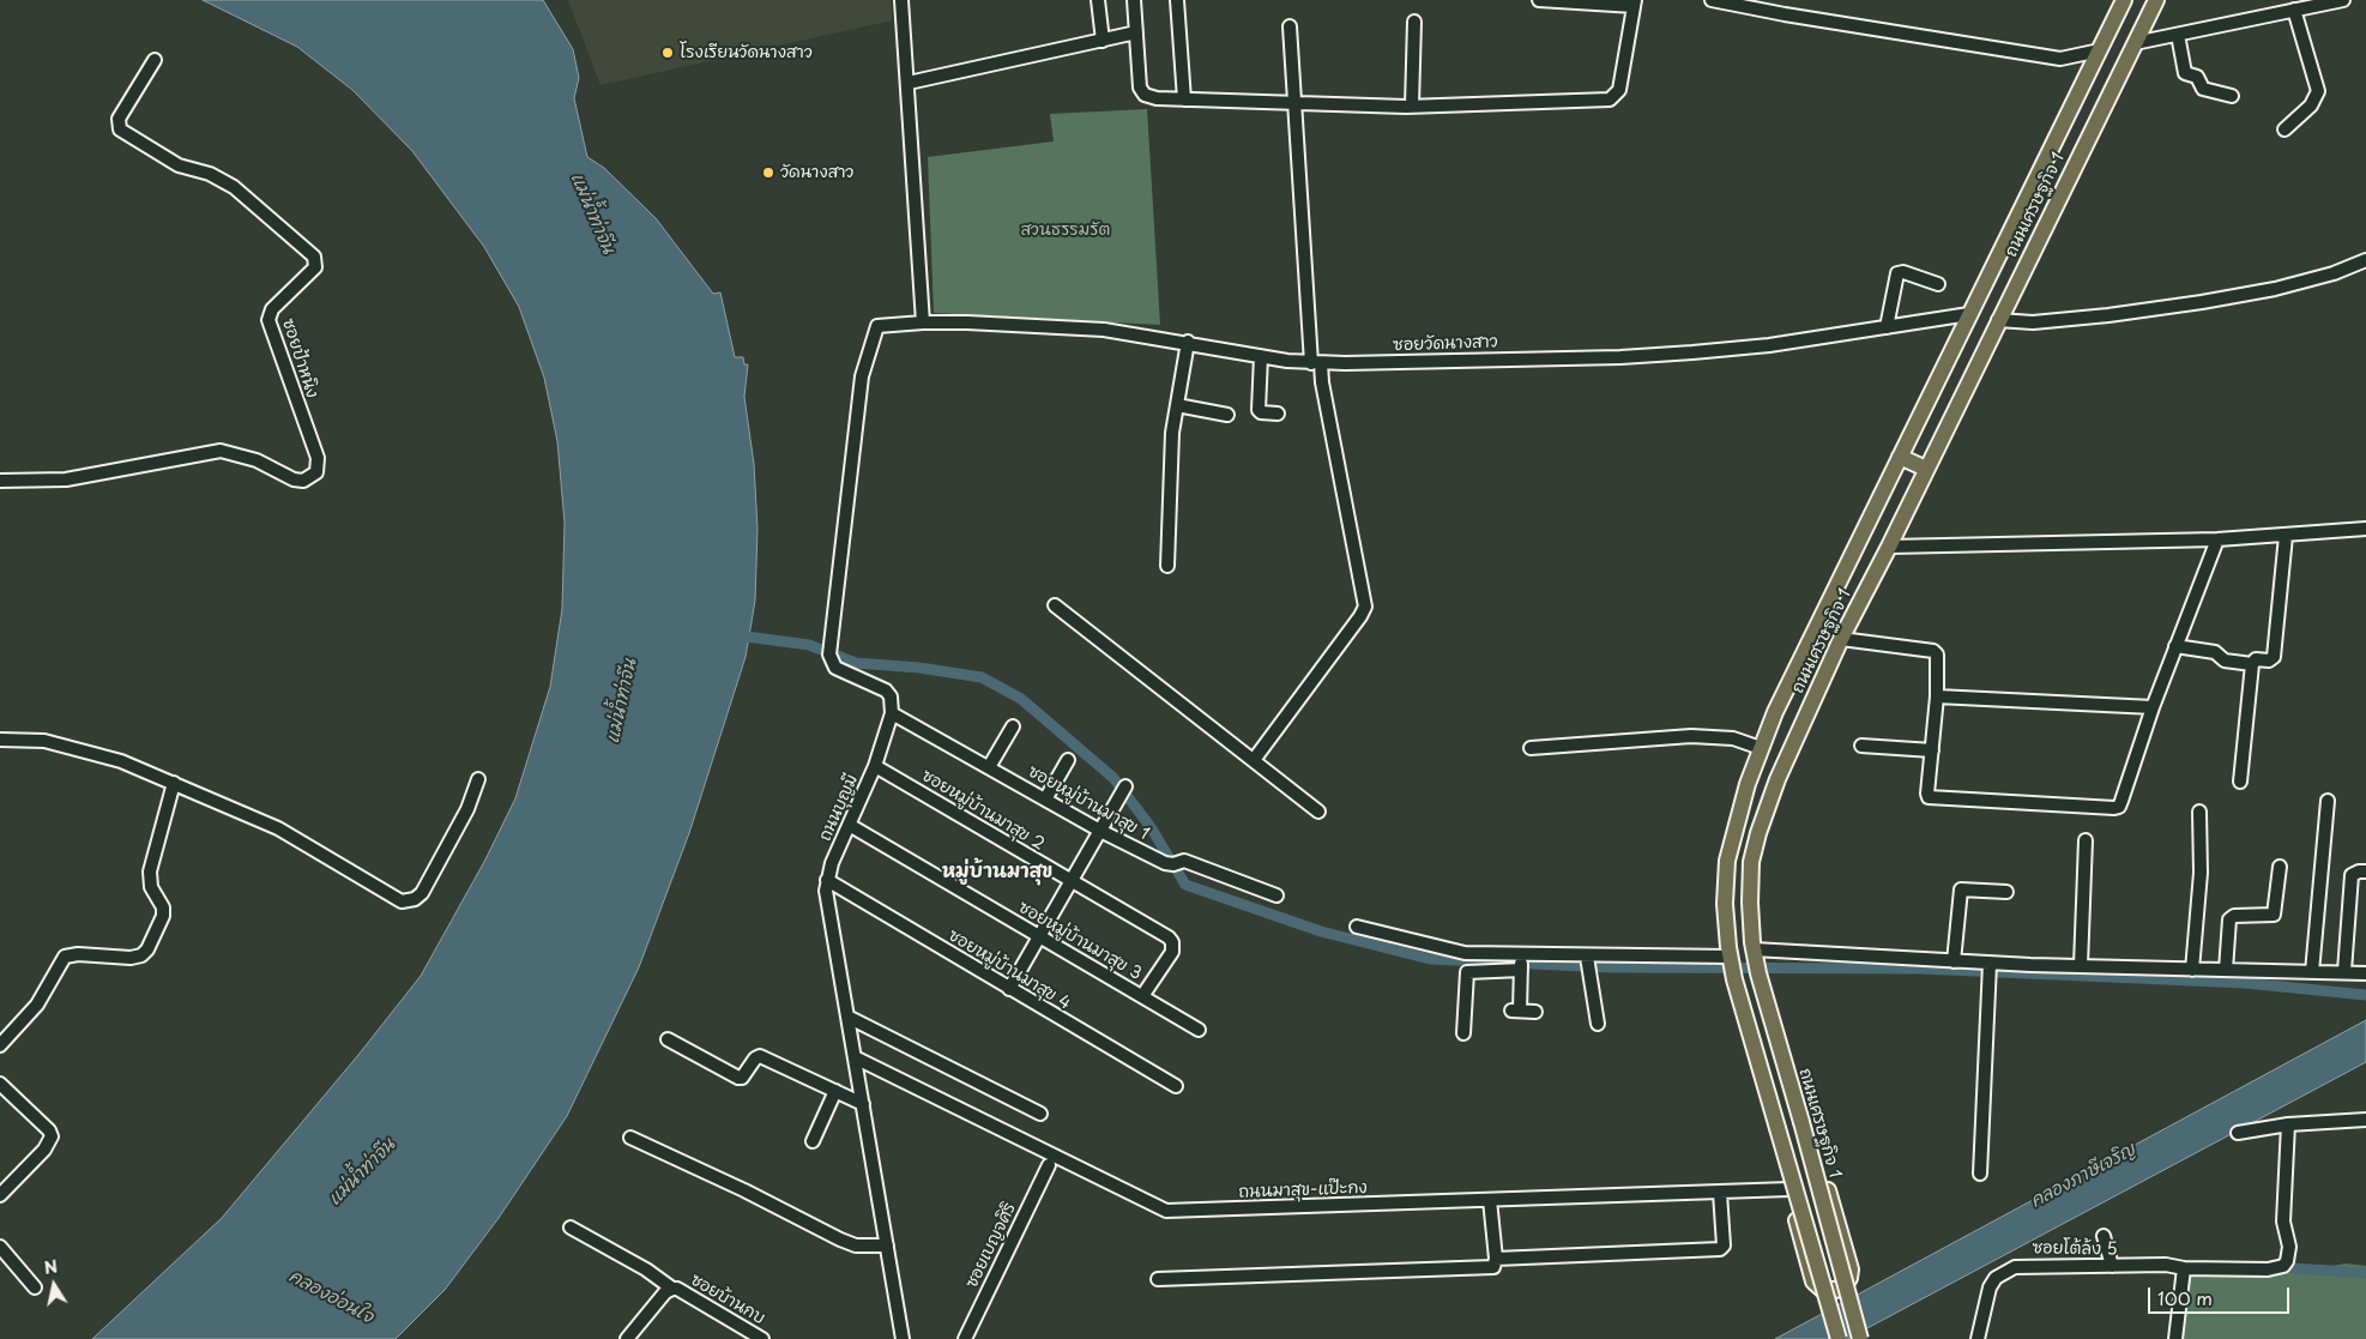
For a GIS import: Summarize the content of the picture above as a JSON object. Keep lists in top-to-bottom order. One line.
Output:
{"streets":{"main road":["ถนนเศรษฐกิจ 1"],"street":["ซอยวัดนางสาว","ซอยป้าหนิง","ซอยหมู่บ้านมาสุข 1","ถนนบุญมี","ซอยหมู่บ้านมาสุข 2","ซอยหมู่บ้านมาสุข 3","ซอยหมู่บ้านมาสุข 4","ถนนมาสุข-แป๊ะกง","ซอยเบญจศิริ","ซอยโต้ล้ง 5","ซอยบ้านกบ"]},"crossings":[["ถนนเศรษฐกิจ 1","ซอยวัดนางสาว"],["ซอยวัดนางสาว","ซอยหมู่บ้านมาสุข 1"],["ซอยวัดนางสาว","ถนนบุญมี"],["ซอยหมู่บ้านมาสุข 1","ถนนบุญมี"],["ถนนบุญมี","ซอยหมู่บ้านมาสุข 2"],["ถนนบุญมี","ซอยหมู่บ้านมาสุข 3"],["ถนนบุญมี","ซอยหมู่บ้านมาสุข 4"],["ถนนบุญมี","ถนนมาสุข-แป๊ะกง"],["ซอยหมู่บ้านมาสุข 2","ซอยหมู่บ้านมาสุข 3"]],"districts":["หมู่บ้านมาสุข"],"water":["แม่น้ำท่าจีน","คลองภาษีเจริญ","คลองอ่อนใจ"],"parks":["สวนธรรมรัต"],"places":["โรงเรียนวัดนางสาว","วัดนางสาว"],"scale_bar":"100 m","north":"top"}
